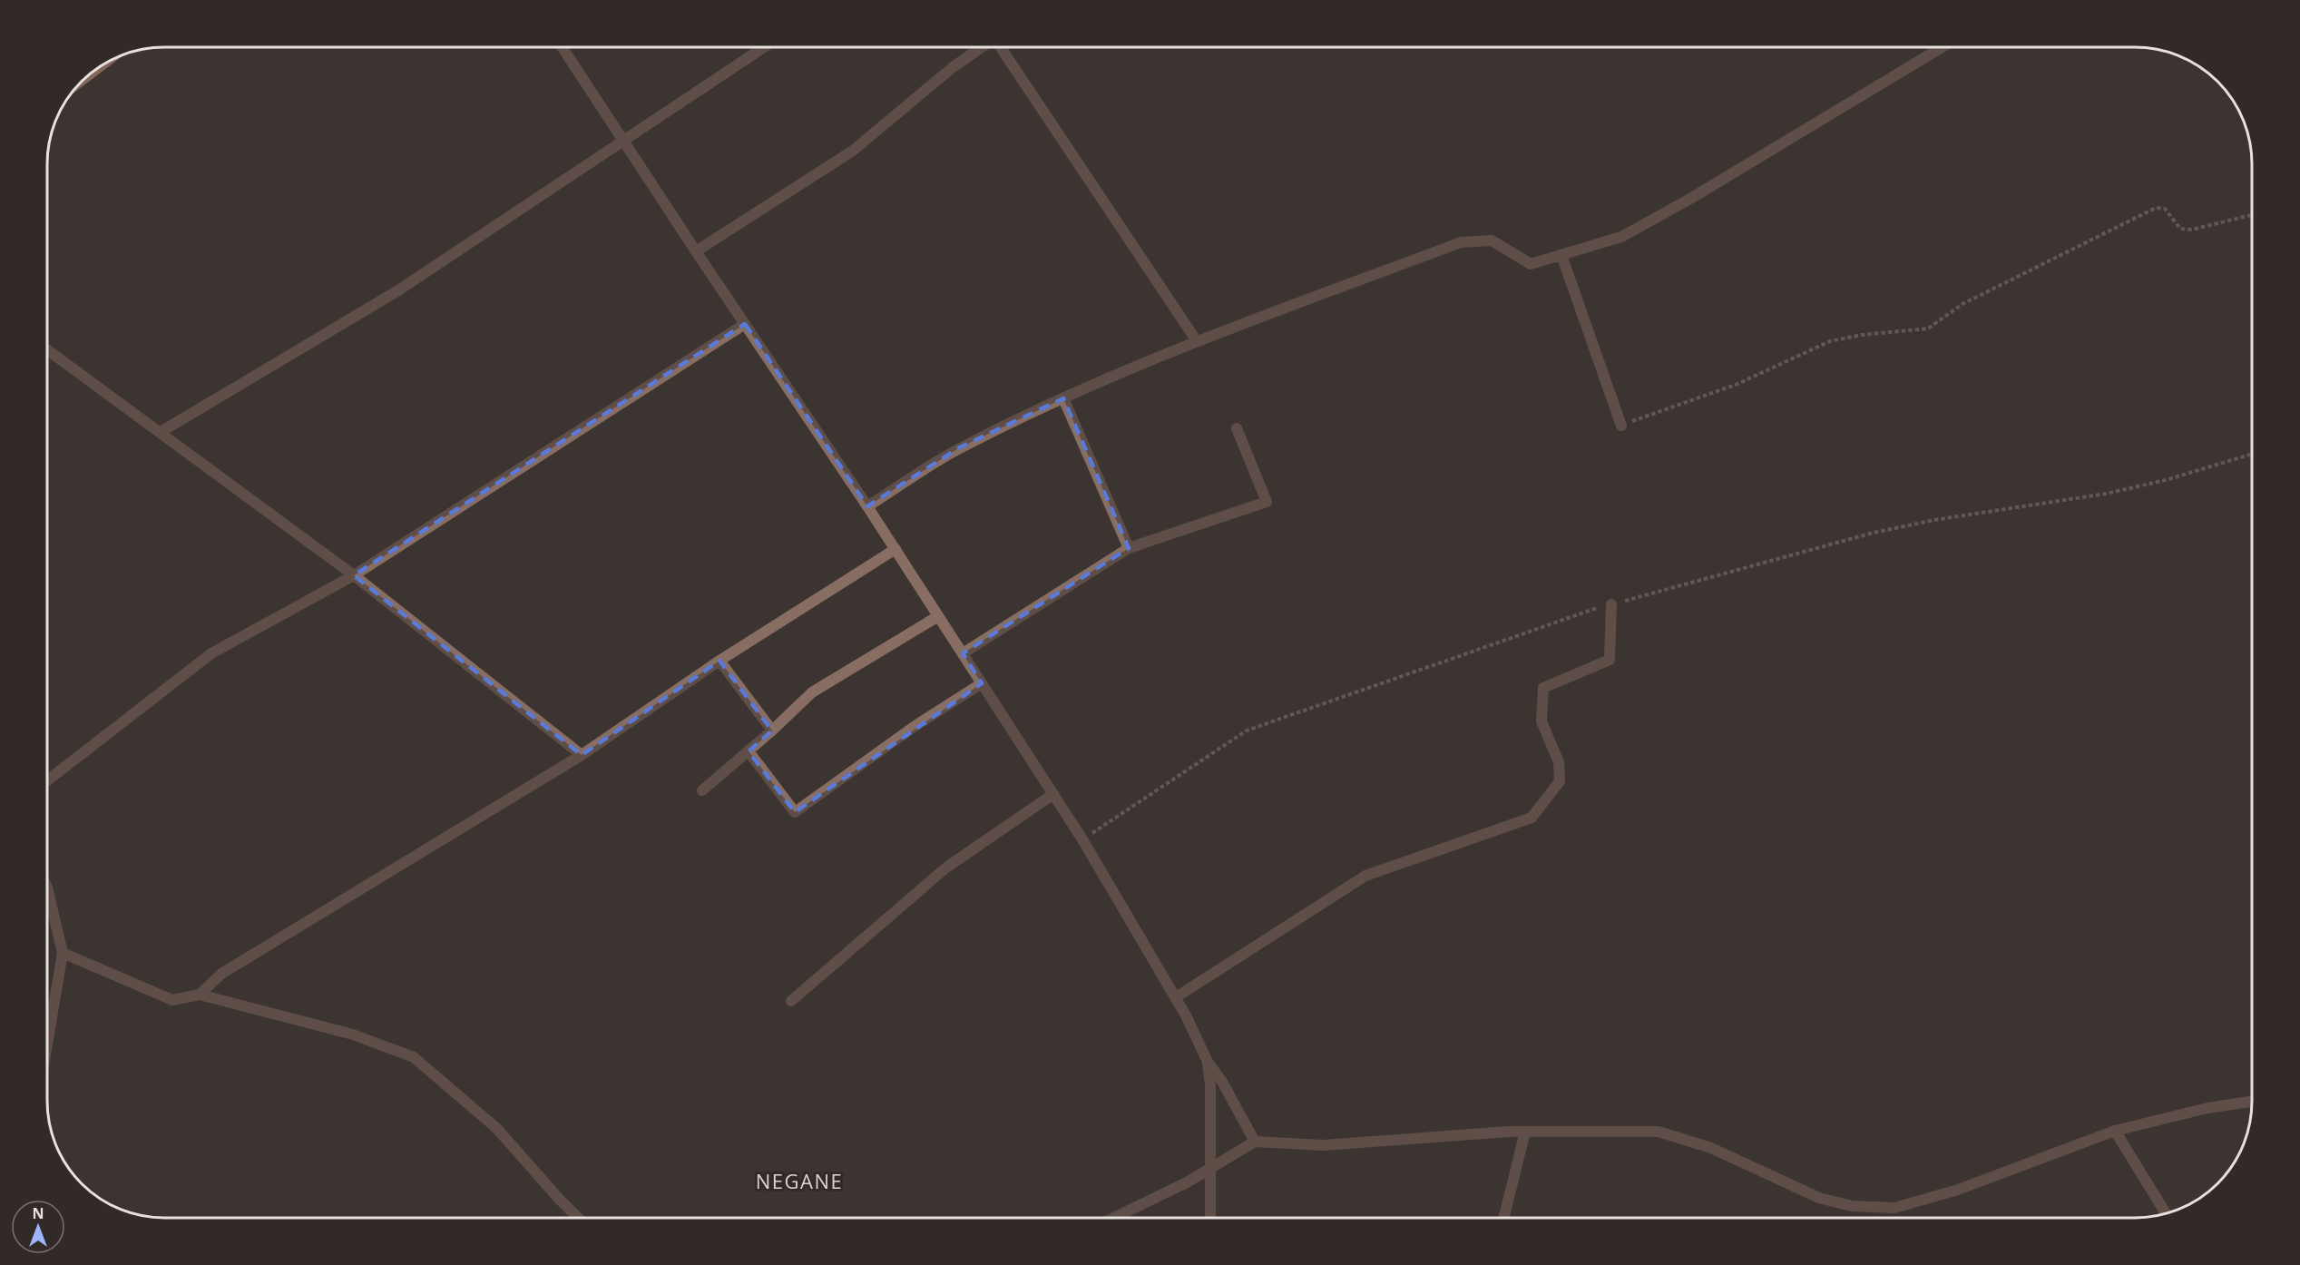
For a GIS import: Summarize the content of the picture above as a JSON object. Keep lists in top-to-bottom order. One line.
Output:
{"districts":["NEGANE"],"north":"top"}
